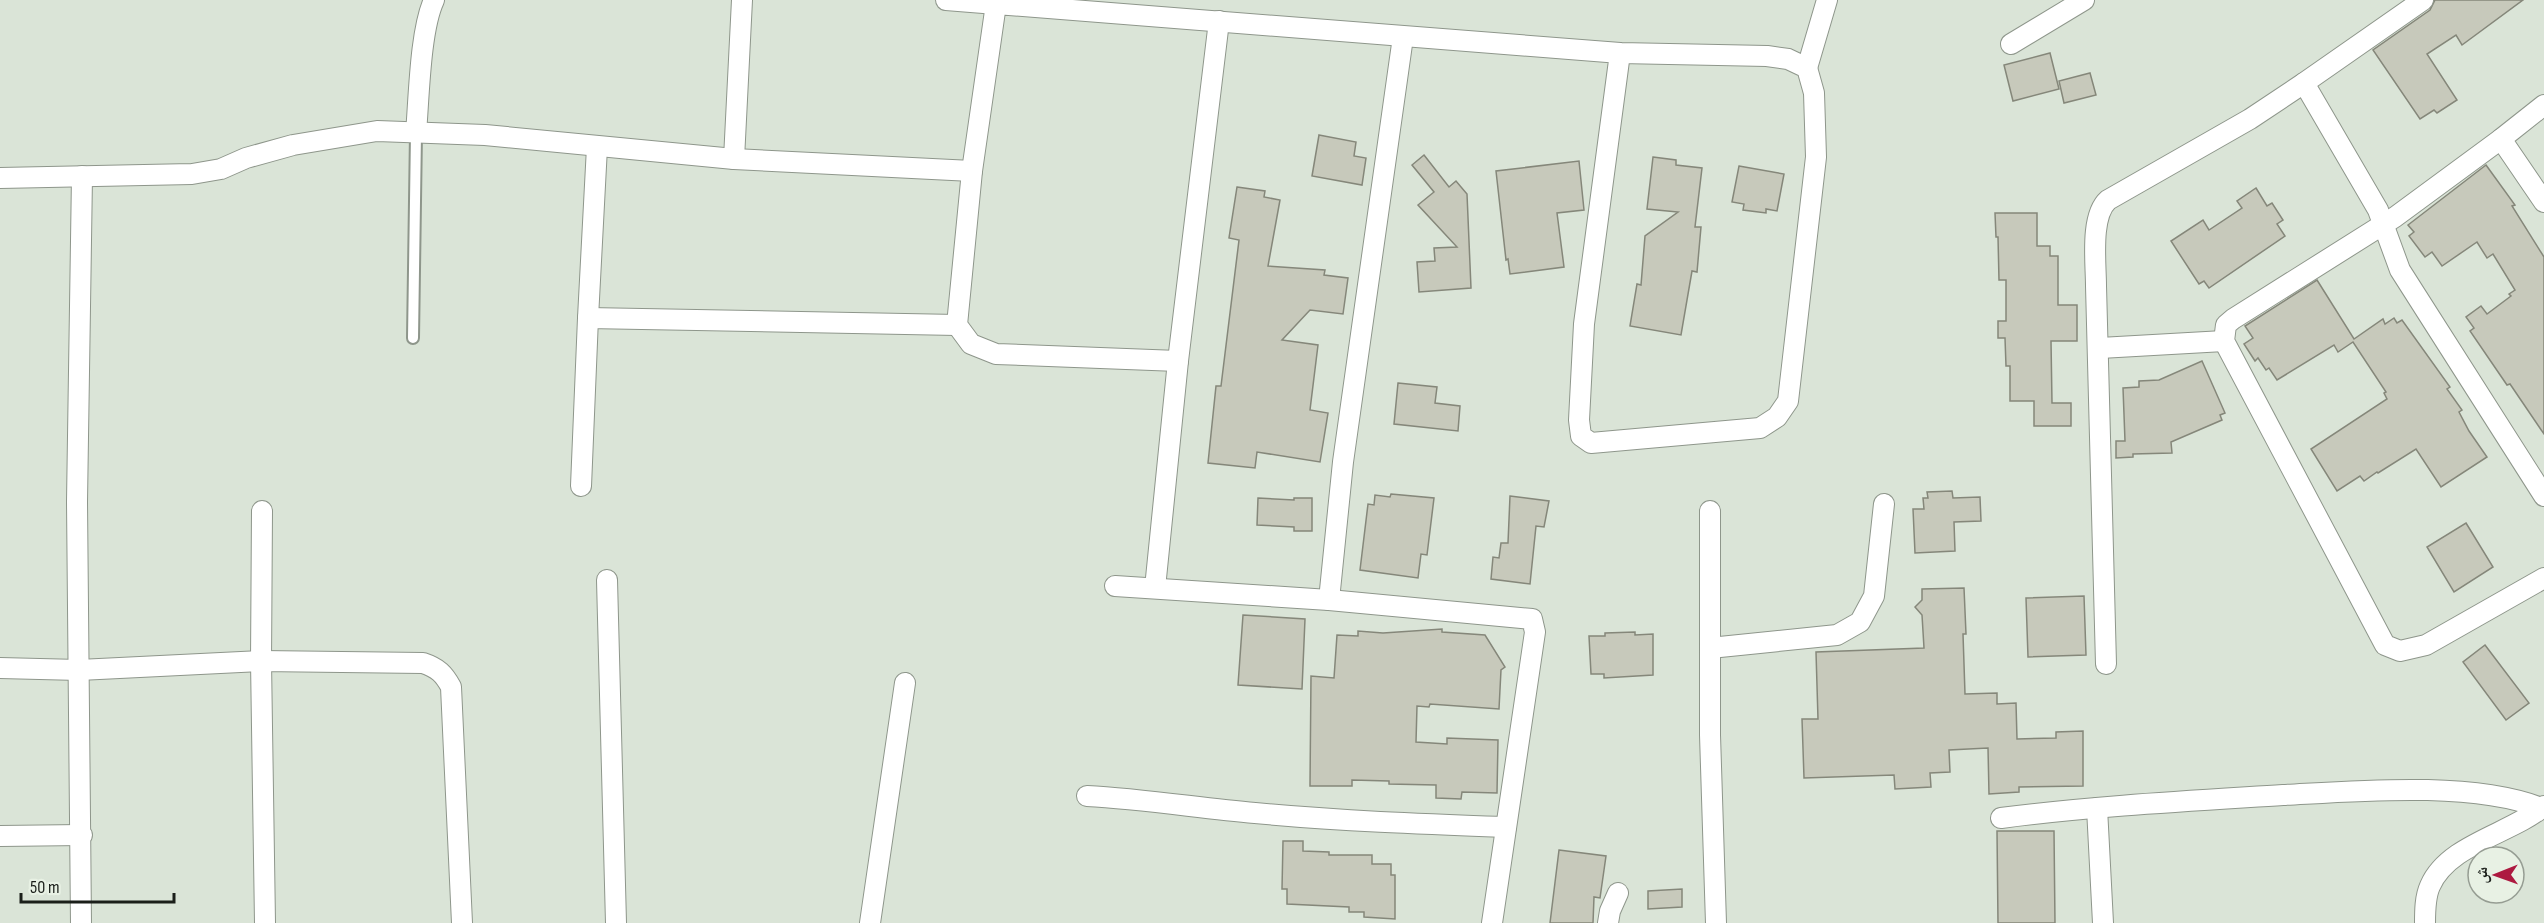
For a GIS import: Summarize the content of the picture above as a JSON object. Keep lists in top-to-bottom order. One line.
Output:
{"scale_bar":"50 m","north":"left"}
